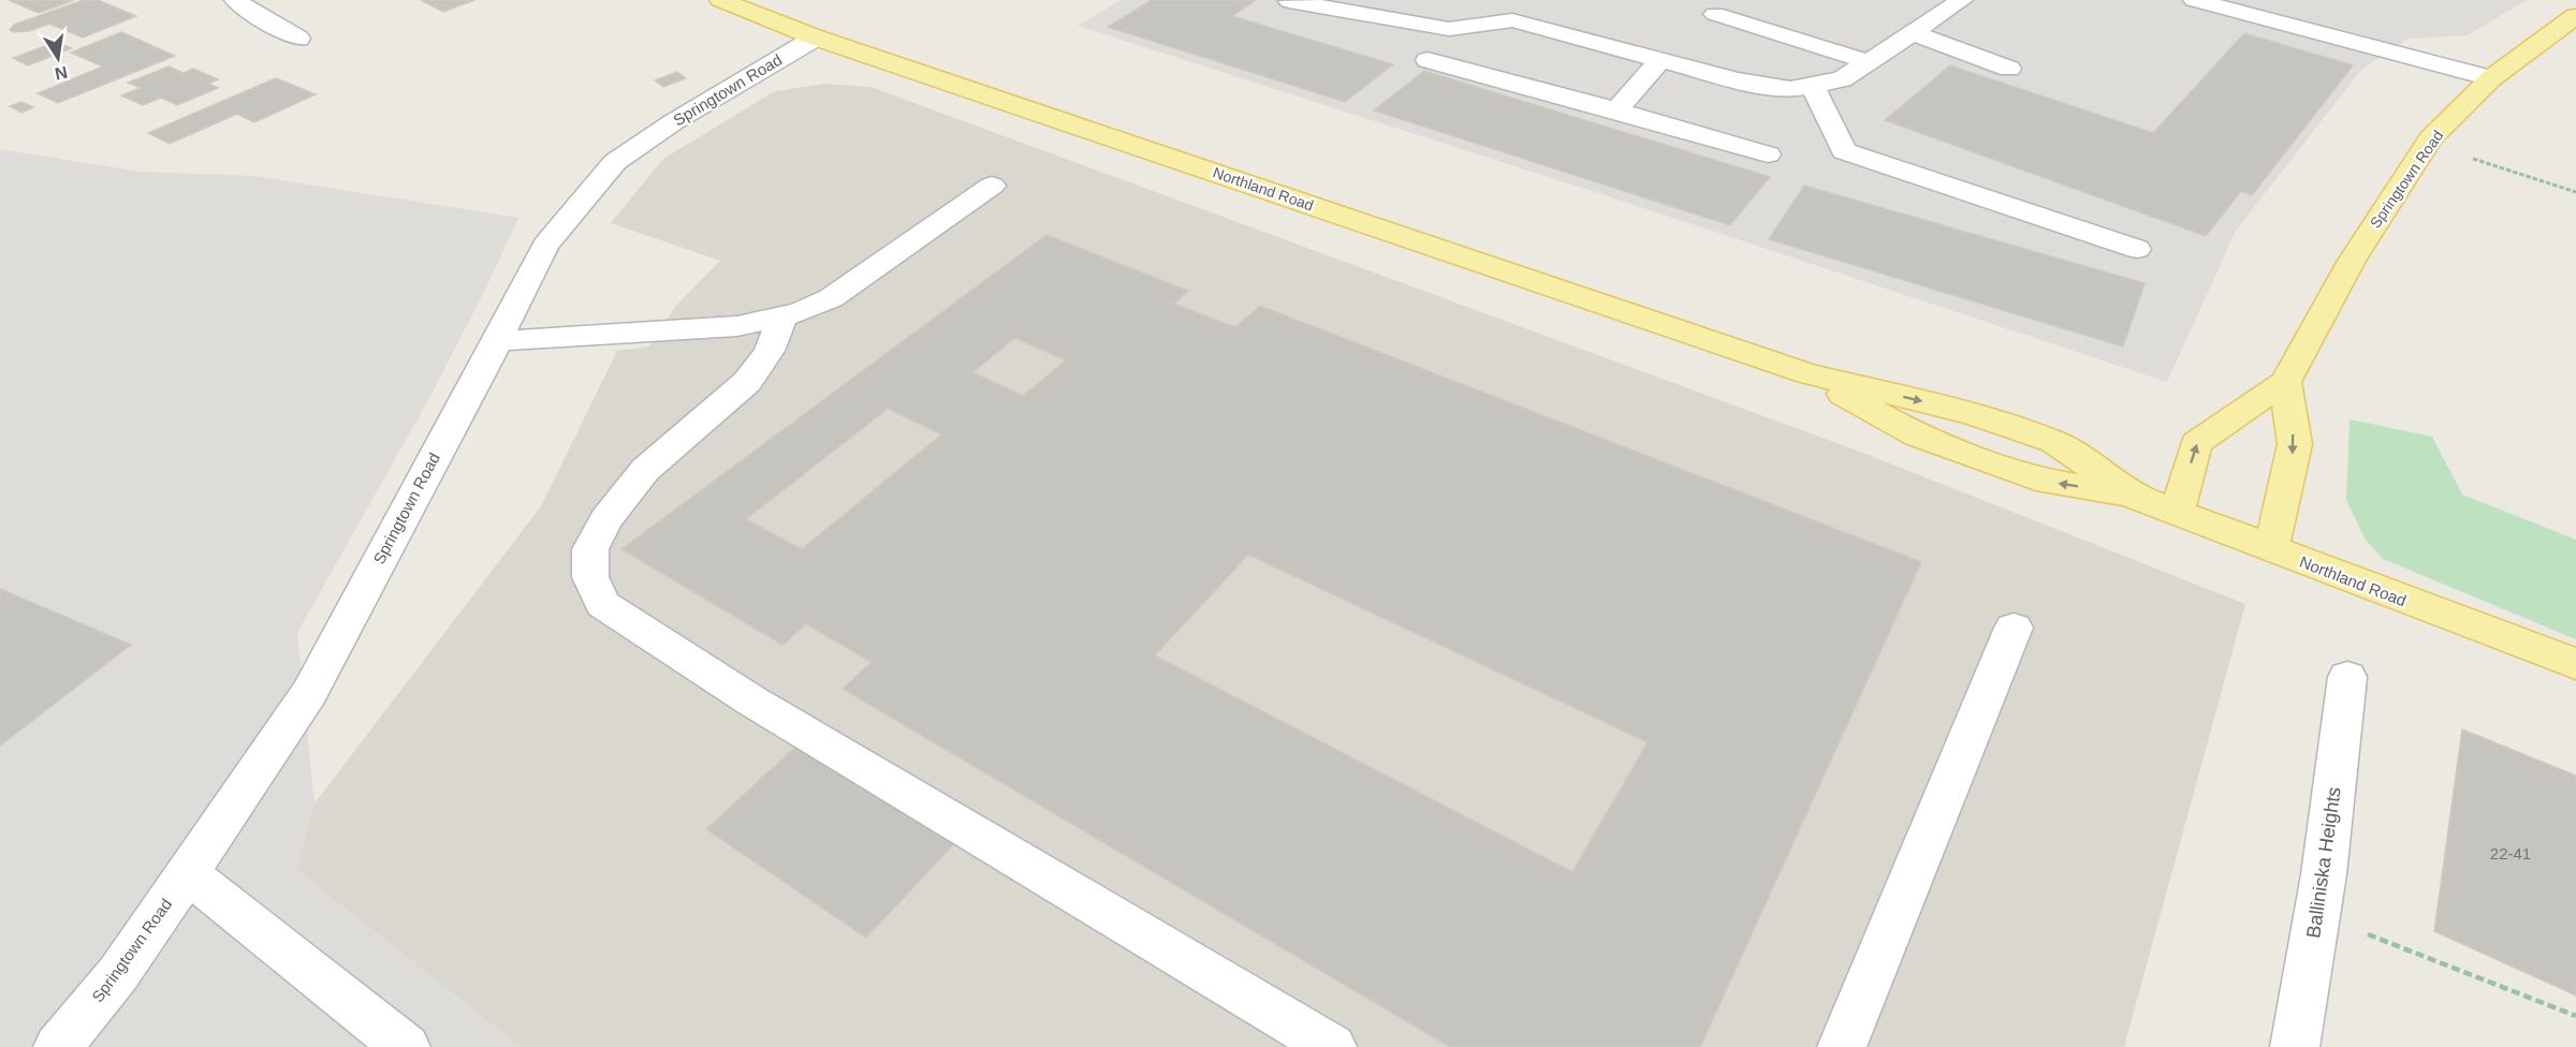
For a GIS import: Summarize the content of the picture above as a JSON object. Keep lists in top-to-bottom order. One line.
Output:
{"streets":{"main road":["Springtown Road","Northland Road"],"street":["Balliniska Heights"]},"crossings":[["Springtown Road","Northland Road"]],"house_numbers":["22-41"],"north":"bottom"}
